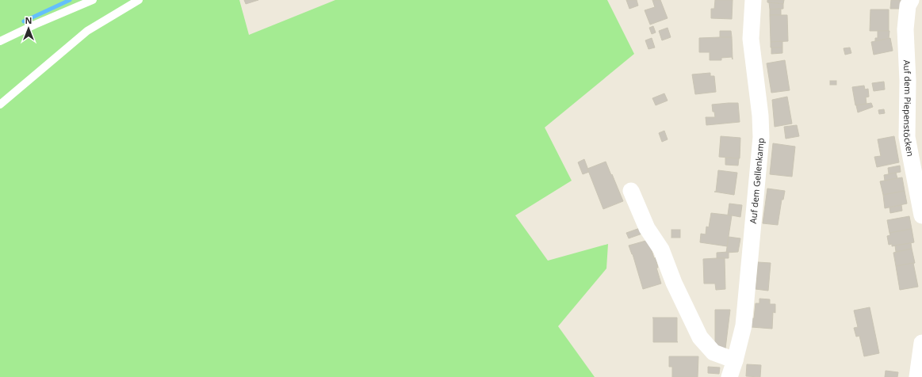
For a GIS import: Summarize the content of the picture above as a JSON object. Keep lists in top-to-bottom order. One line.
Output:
{"streets":{"street":["Auf dem Piepenstöcken","Auf dem Gellenkamp"]},"north":"top"}
